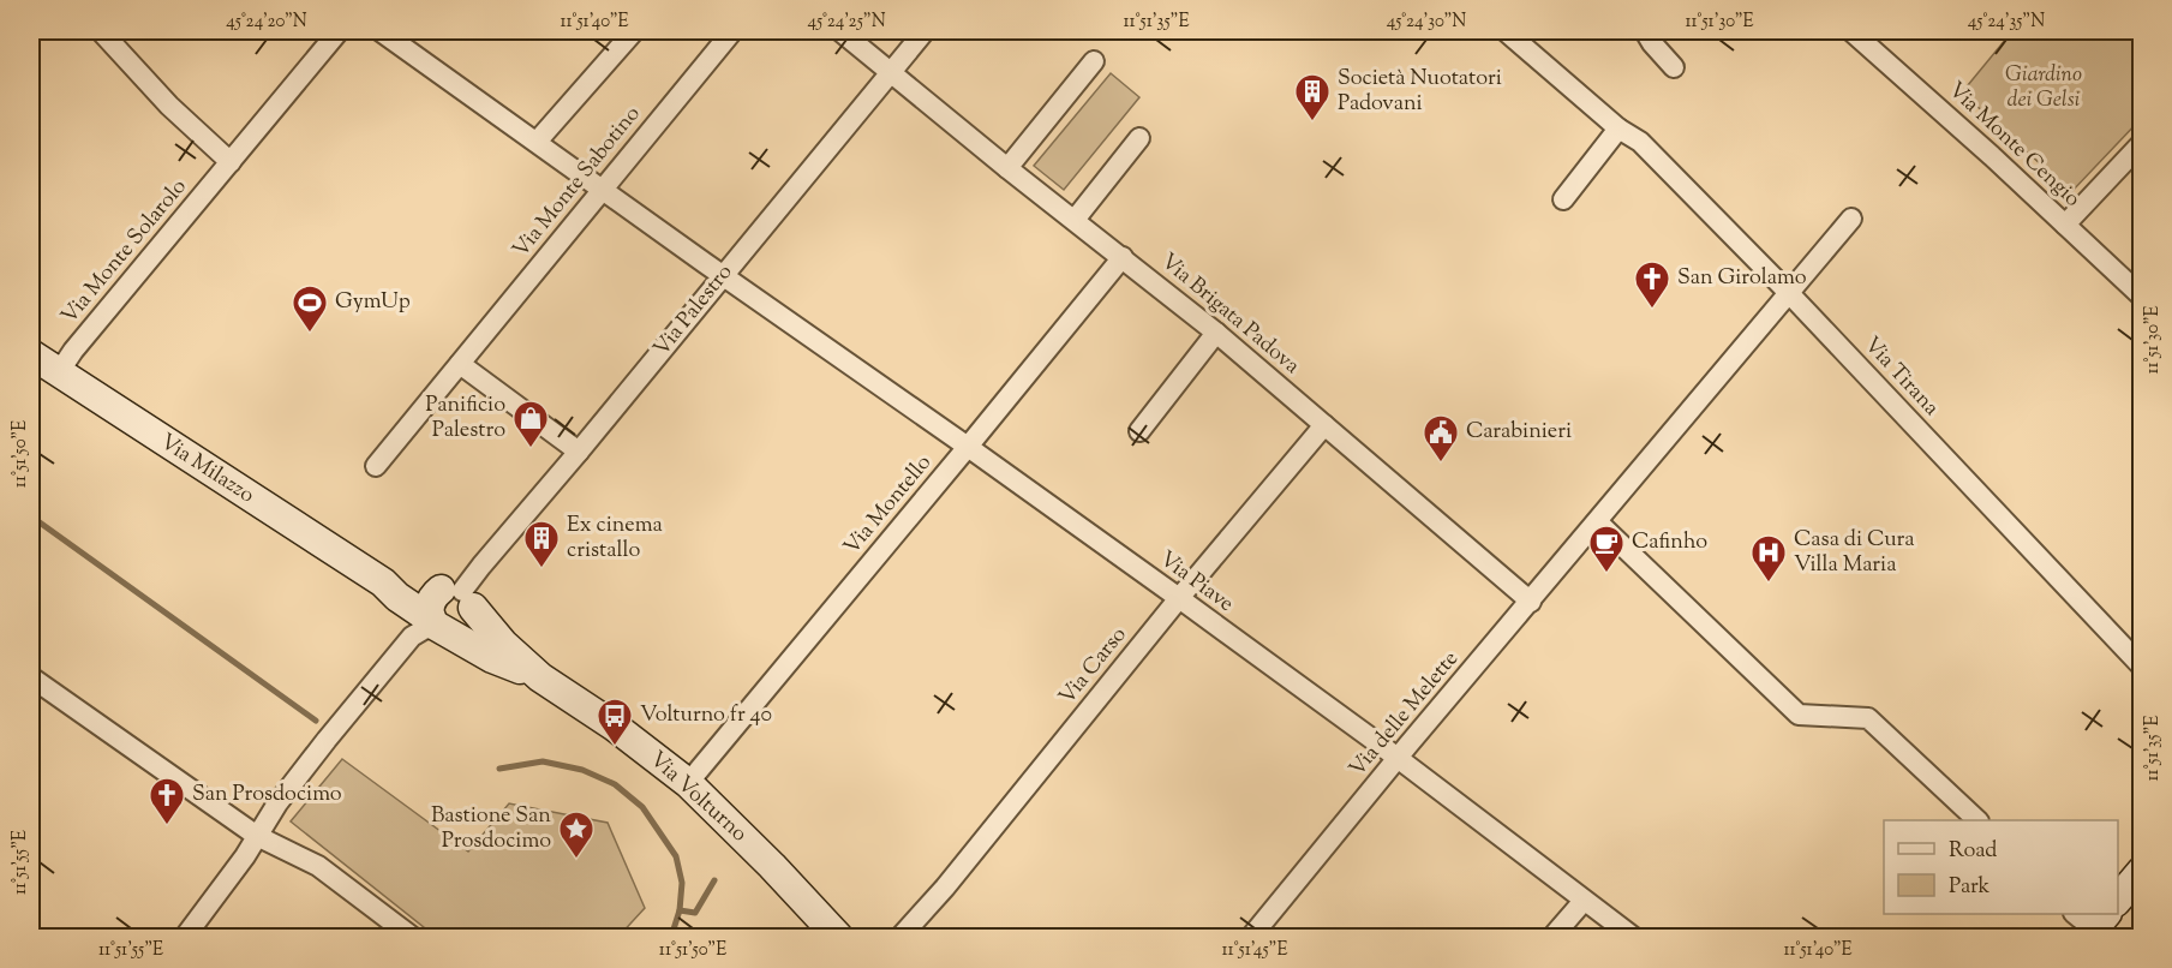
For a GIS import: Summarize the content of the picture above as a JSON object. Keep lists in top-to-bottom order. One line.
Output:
{"streets":{"main road":["Via Palestro","Via Milazzo","Via Volturno"],"street":["Via Monte Cengio","Via Monte Sabotino","Via Monte Solarolo","Via Brigata Padova","Via Tirana","Via Montello","Via Piave","Via Carso","Via delle Melette"]},"crossings":[["Via Monte Sabotino","Via Piave"],["Via Monte Solarolo","Via Milazzo"],["Via Palestro","Via Brigata Padova"],["Via Palestro","Via Milazzo"],["Via Palestro","Via Piave"],["Via Palestro","Via Volturno"],["Via Brigata Padova","Via Montello"],["Via Brigata Padova","Via Carso"],["Via Brigata Padova","Via delle Melette"],["Via Tirana","Via delle Melette"],["Via Milazzo","Via Volturno"],["Via Montello","Via Piave"],["Via Montello","Via Volturno"],["Via Piave","Via Carso"],["Via Piave","Via delle Melette"]],"parks":["Giardino dei Gelsi"],"places":{"building":["Società Nuotatori Padovani","Ex cinema cristallo"],"church":["San Girolamo","San Prosdocimo"],"sports":["GymUp"],"shop":["Panificio Palestro"],"public building":["Carabinieri"],"cafe":["Cafinho"],"hospital":["Casa di Cura Villa Maria"],"bus stop":["Volturno fr 40"],"place":["Bastione San Prosdocimo"]},"legend":["Road","Park"],"coordinates":["45°24'20\"N","11°51'40\"E","45°24'25\"N","11°51'35\"E","45°24'30\"N","11°51'30\"E","45°24'35\"N","11°51'50\"E","11°51'55\"E","11°51'45\"E"]}
